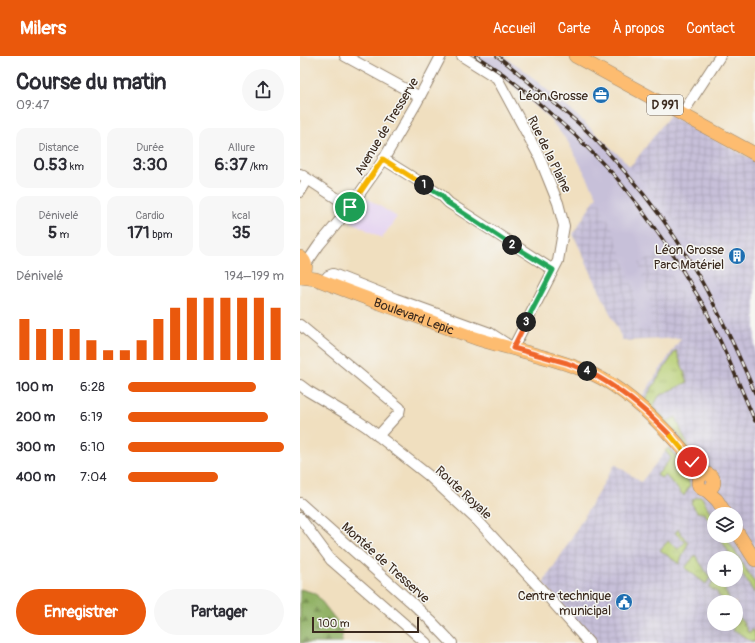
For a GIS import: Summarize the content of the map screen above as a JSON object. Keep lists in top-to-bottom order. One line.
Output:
{"streets":{"main road":["D 991","Boulevard Lepic"],"street":["Avenue de Tresserve","Rue de la Plaine","Route Royale","Montée de Tresserve"]},"crossings":[["Avenue de Tresserve","Boulevard Lepic"],["Rue de la Plaine","Boulevard Lepic"]],"places":{"office":["Léon Grosse"],"building":["Léon Grosse Parc Matériel"],"public building":["Centre technique municipal"]},"scale_bar":"100 m","page":{"header":"Milers","nav":["Accueil","Carte","À propos","Contact"],"heading":["Course du matin","09:47"],"stats":[["Distance","0.53 km"],["Durée","3:30"],["Allure","6:37 /km"],["Dénivelé","5 m"],["Cardio","171 bpm"],["kcal","35"]],"pins":["1","2","3","4"],"chart":["Dénivelé","194–199 m"],"list":[{"name":"100 m","note":"6:28"},{"name":"200 m","note":"6:19"},{"name":"300 m","note":"6:10"},{"name":"400 m","note":"7:04"}],"map_buttons":["+","−"],"buttons":["Enregistrer","Partager"],"scale":"100 m"}}
